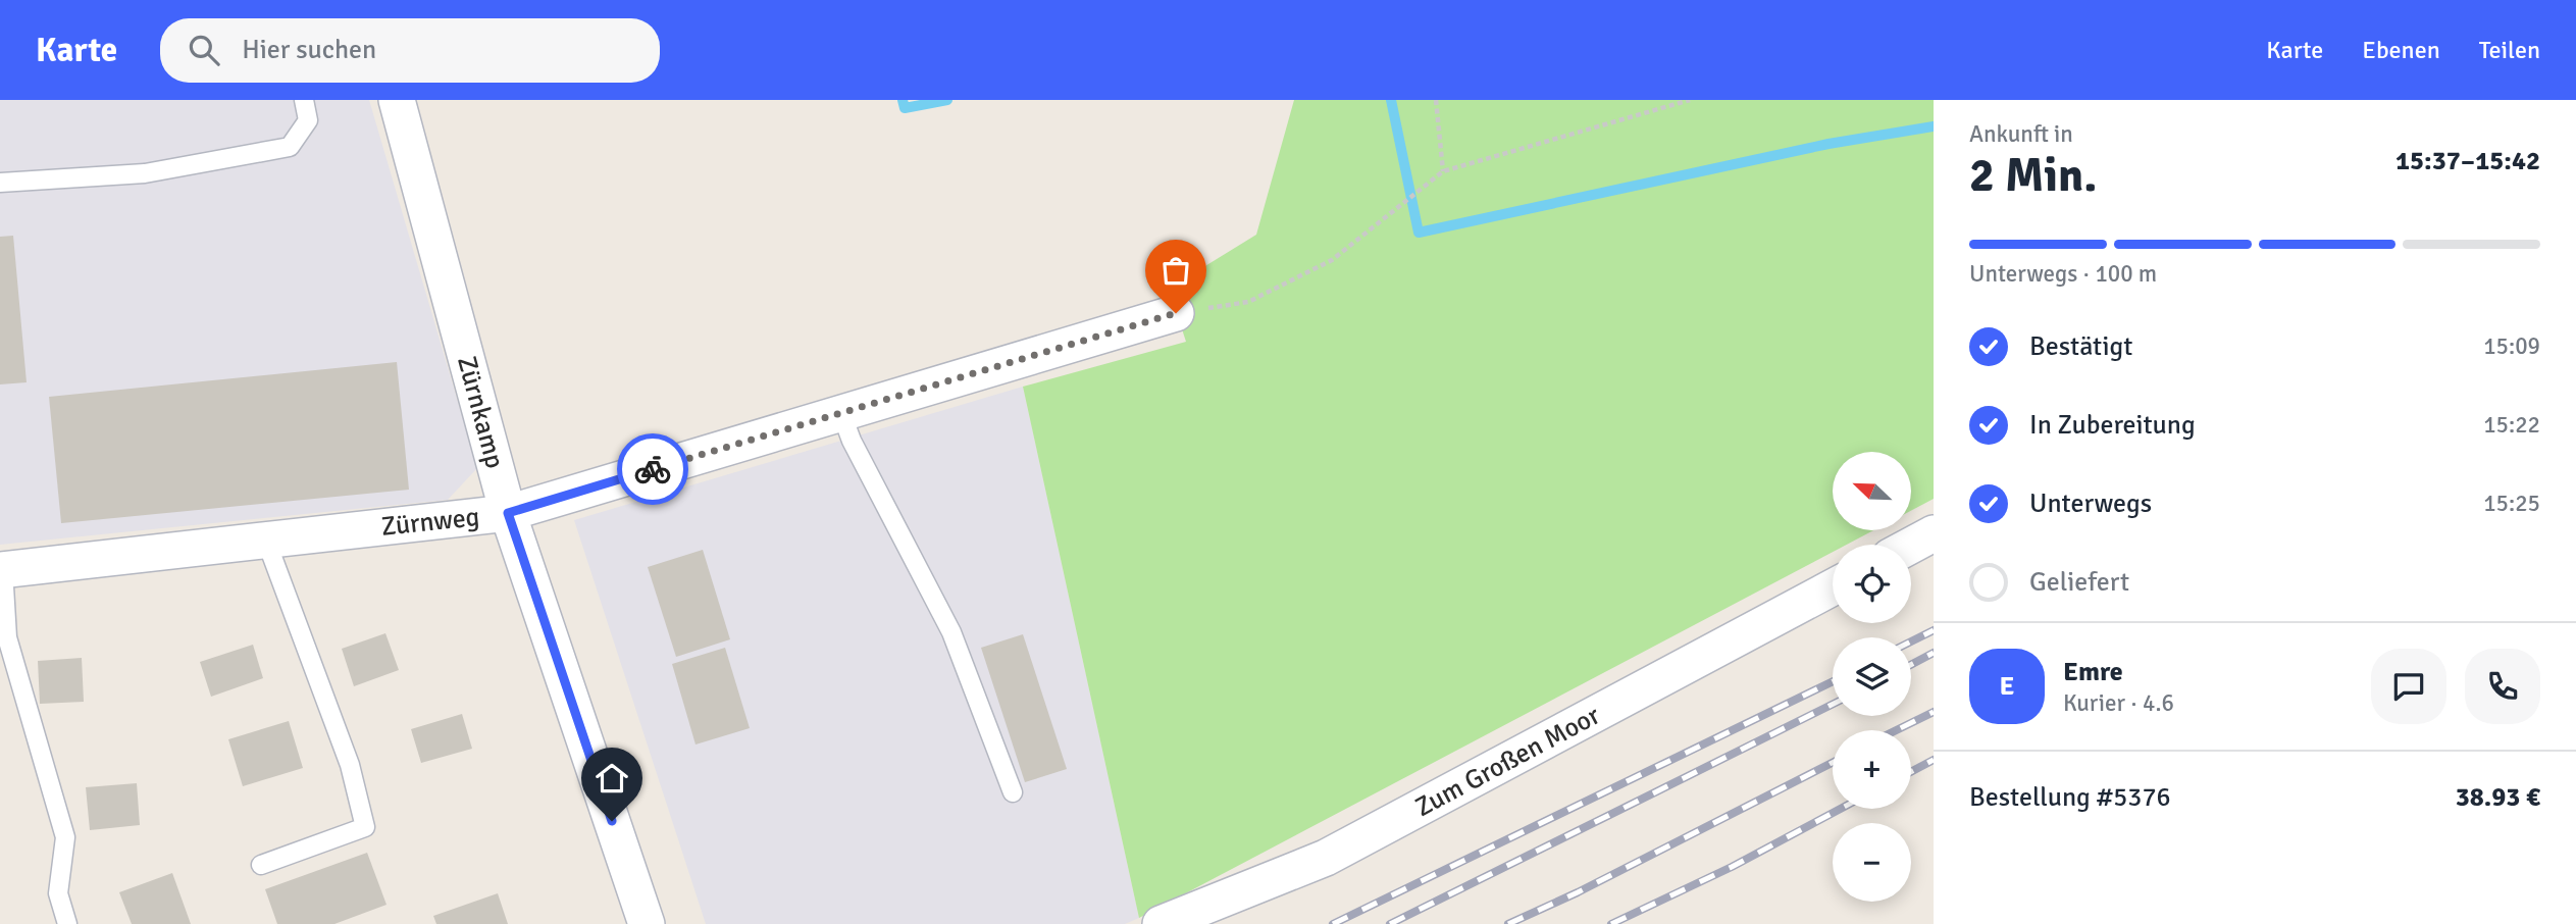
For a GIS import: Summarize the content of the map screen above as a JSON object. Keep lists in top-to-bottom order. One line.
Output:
{"streets":{"street":["Zürnkamp","Zürnweg","Zum Großen Moor"]},"crossings":[["Zürnkamp","Zürnweg"]],"north":"top left","page":{"header":"Karte","search":"Hier suchen","nav":["Karte","Ebenen","Teilen"],"heading":["2 Min.","Ankunft in","15:37–15:42"],"panel":["Emre","Kurier · 4.6","Bestellung #5376","38.93 €"],"bar":"Unterwegs · 100 m","list":[["Bestätigt","15:09"],["In Zubereitung","15:22"],["Unterwegs","15:25"],"Geliefert"],"map_buttons":["+","−"],"round":"E"}}
